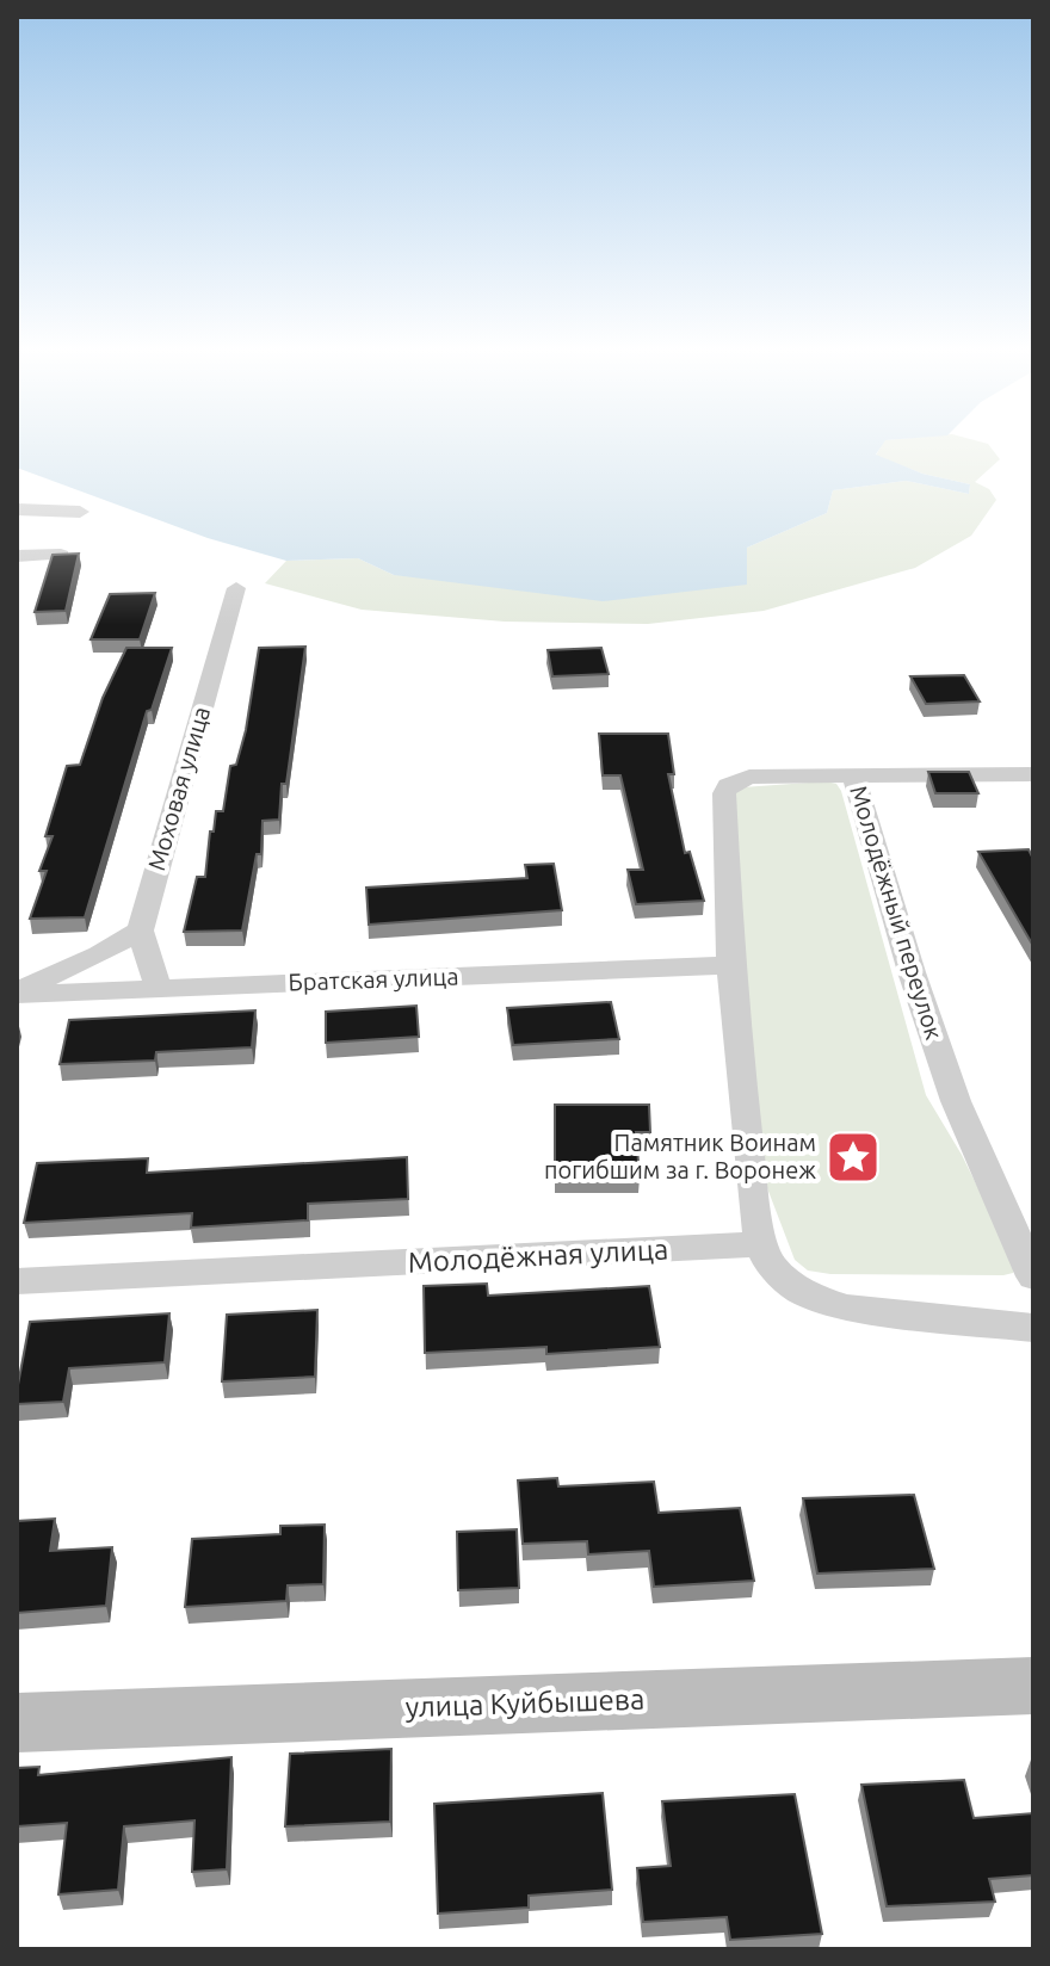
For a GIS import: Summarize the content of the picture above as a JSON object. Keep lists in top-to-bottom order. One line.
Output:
{"streets":{"main road":["улица Куйбышева"],"street":["Моховая улица","Молодёжный переулок","Братская улица","Молодёжная улица"]},"crossings":[["Молодёжный переулок","Братская улица"],["Молодёжный переулок","Молодёжная улица"]],"places":{"place":["Памятник Воинам погибшим за г. Воронеж"]}}
